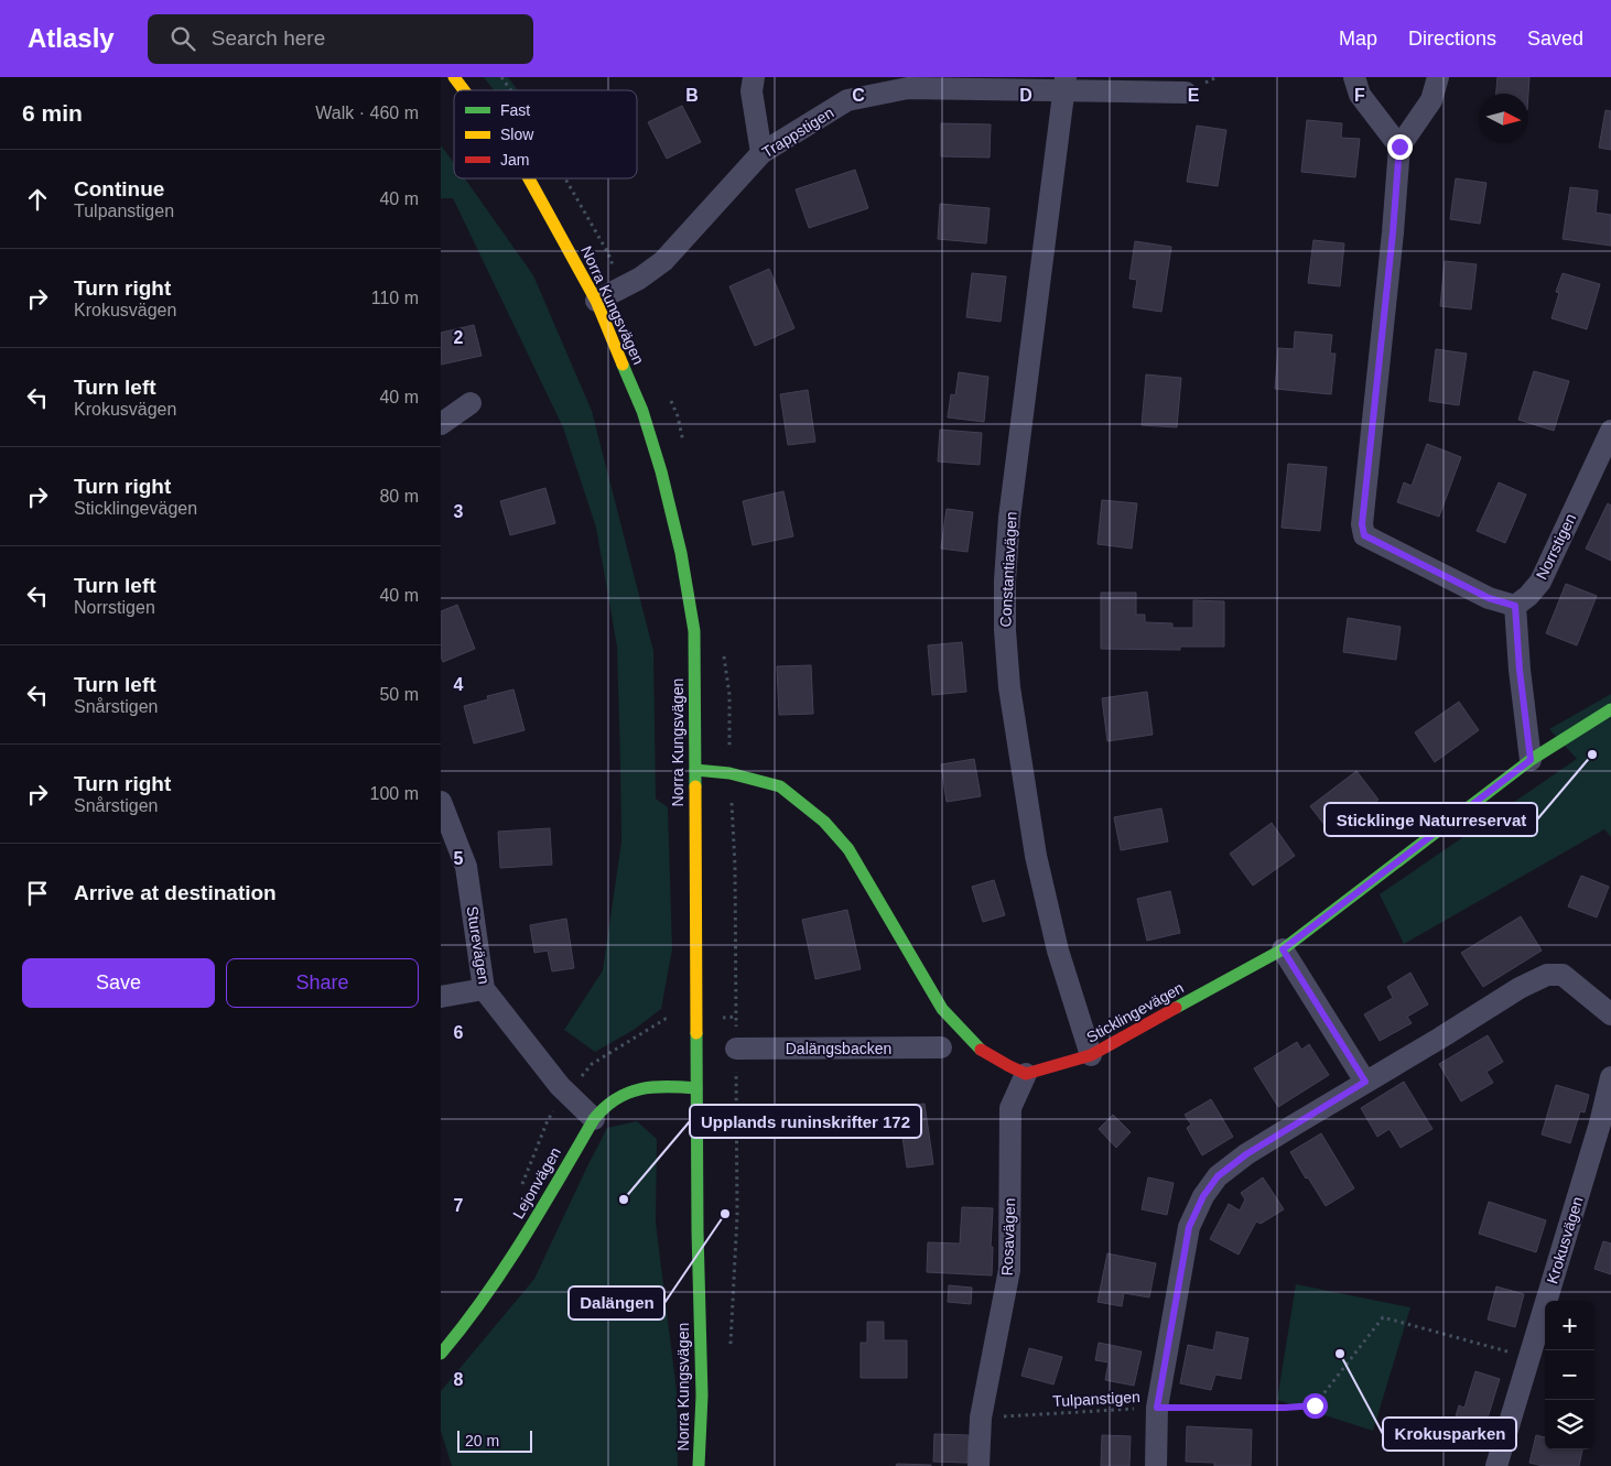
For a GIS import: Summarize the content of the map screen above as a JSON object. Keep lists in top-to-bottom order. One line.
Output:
{"streets":{"street":["Trappstigen","Norra Kungsvägen","Norrstigen","Constantiavägen","Sturevägen","Sticklingevägen","Dalängsbacken","Lejonvägen","Rosavägen","Krokusvägen"],"path":["Tulpanstigen"]},"crossings":[["Trappstigen","Norra Kungsvägen"],["Trappstigen","Constantiavägen"],["Norra Kungsvägen","Lejonvägen"],["Constantiavägen","Sticklingevägen"],["Sturevägen","Lejonvägen"],["Sticklingevägen","Rosavägen"],["Rosavägen","Tulpanstigen"],["Krokusvägen","Tulpanstigen"]],"places":["Sticklinge Naturreservat","Upplands runinskrifter 172","Dalängen","Krokusparken"],"legend":["Fast","Slow","Jam"],"scale_bar":"20 m","north":"right","page":{"header":"Atlasly","search":"Search here","nav":["Map","Directions","Saved"],"heading":["6 min","Walk · 460 m"],"list":[["Continue","Tulpanstigen","40 m"],["Turn right","Krokusvägen","110 m"],["Turn left","Krokusvägen","40 m"],["Turn right","Sticklingevägen","80 m"],["Turn left","Norrstigen","40 m"],["Turn left","Snårstigen","50 m"],["Turn right","Snårstigen","100 m"],"Arrive at destination"],"buttons":["Save","Share"],"map_buttons":["+","−"],"scale":"20 m"},"grid":{"columns":["B","C","D","E","F"],"rows":["2","3","4","5","6","7","8"]}}
